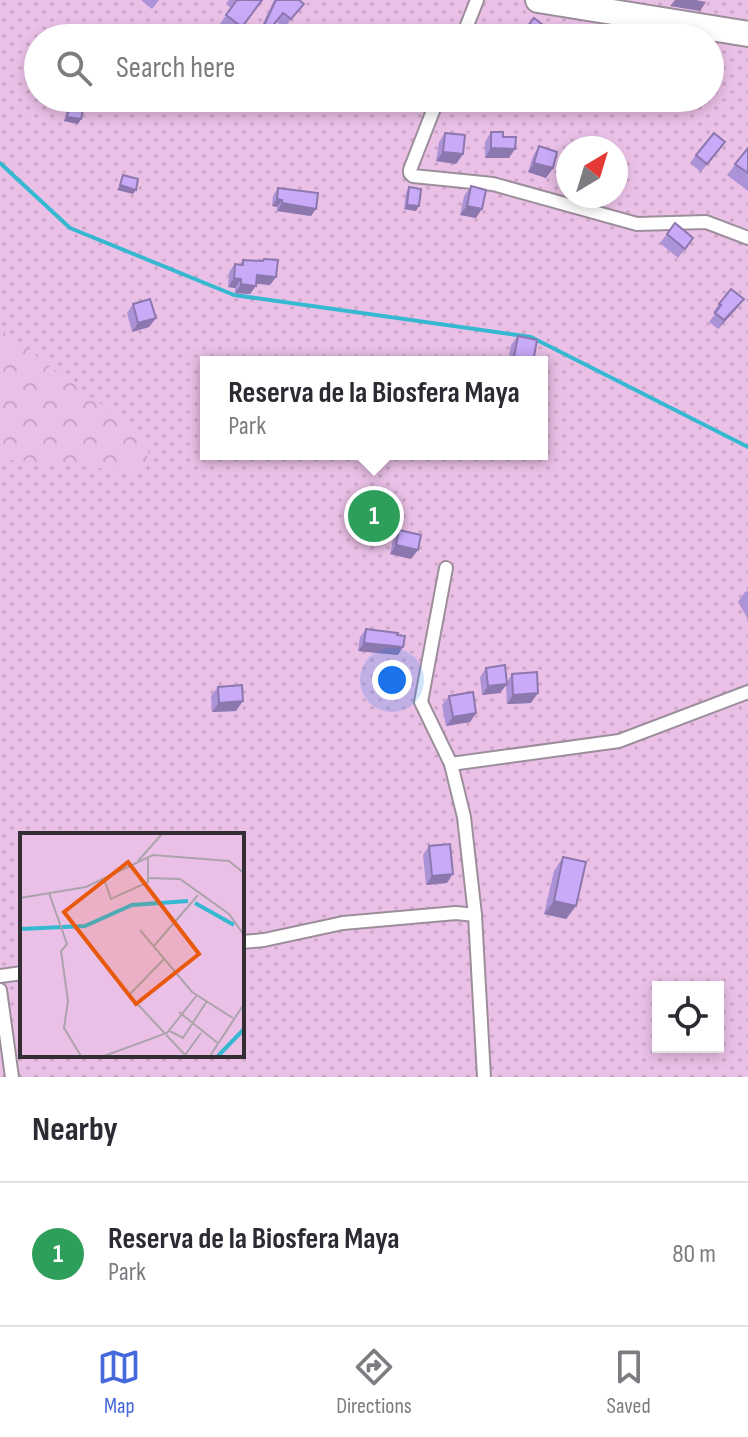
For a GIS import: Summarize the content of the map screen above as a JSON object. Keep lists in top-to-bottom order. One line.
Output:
{"north":"top right","page":{"search":"Search here","popup":["Reserva de la Biosfera Maya","Park"],"pins":"1","heading":"Nearby","list":[{"mark":"1","name":"Reserva de la Biosfera Maya","note":"Park","value":"80 m"}],"nav":["Map","Directions","Saved"]}}
